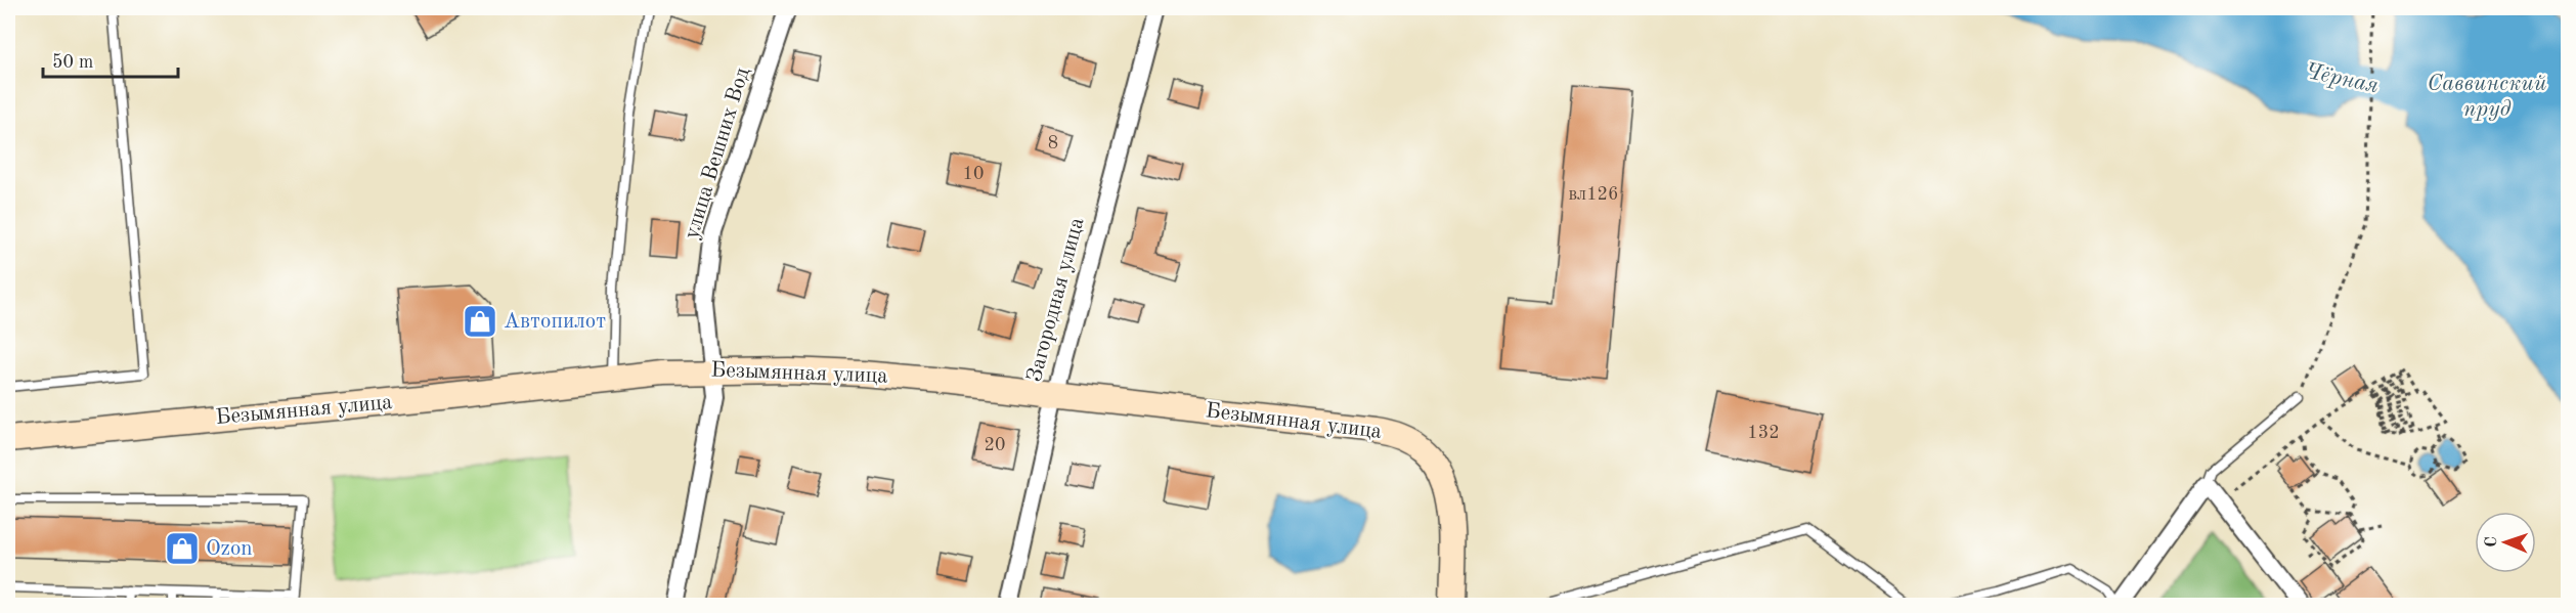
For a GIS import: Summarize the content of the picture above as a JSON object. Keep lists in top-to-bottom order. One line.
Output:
{"streets":{"street":["улица Вешних Вод","Загородная улица","Безымянная улица"]},"crossings":[["улица Вешних Вод","Безымянная улица"],["Загородная улица","Безымянная улица"]],"water":["Чёрная","Саввинский пруд"],"places":{"shop":["Автопилот","Ozon"]},"house_numbers":["8","10","вл126","132","20"],"scale_bar":"50 m","north":"left"}
